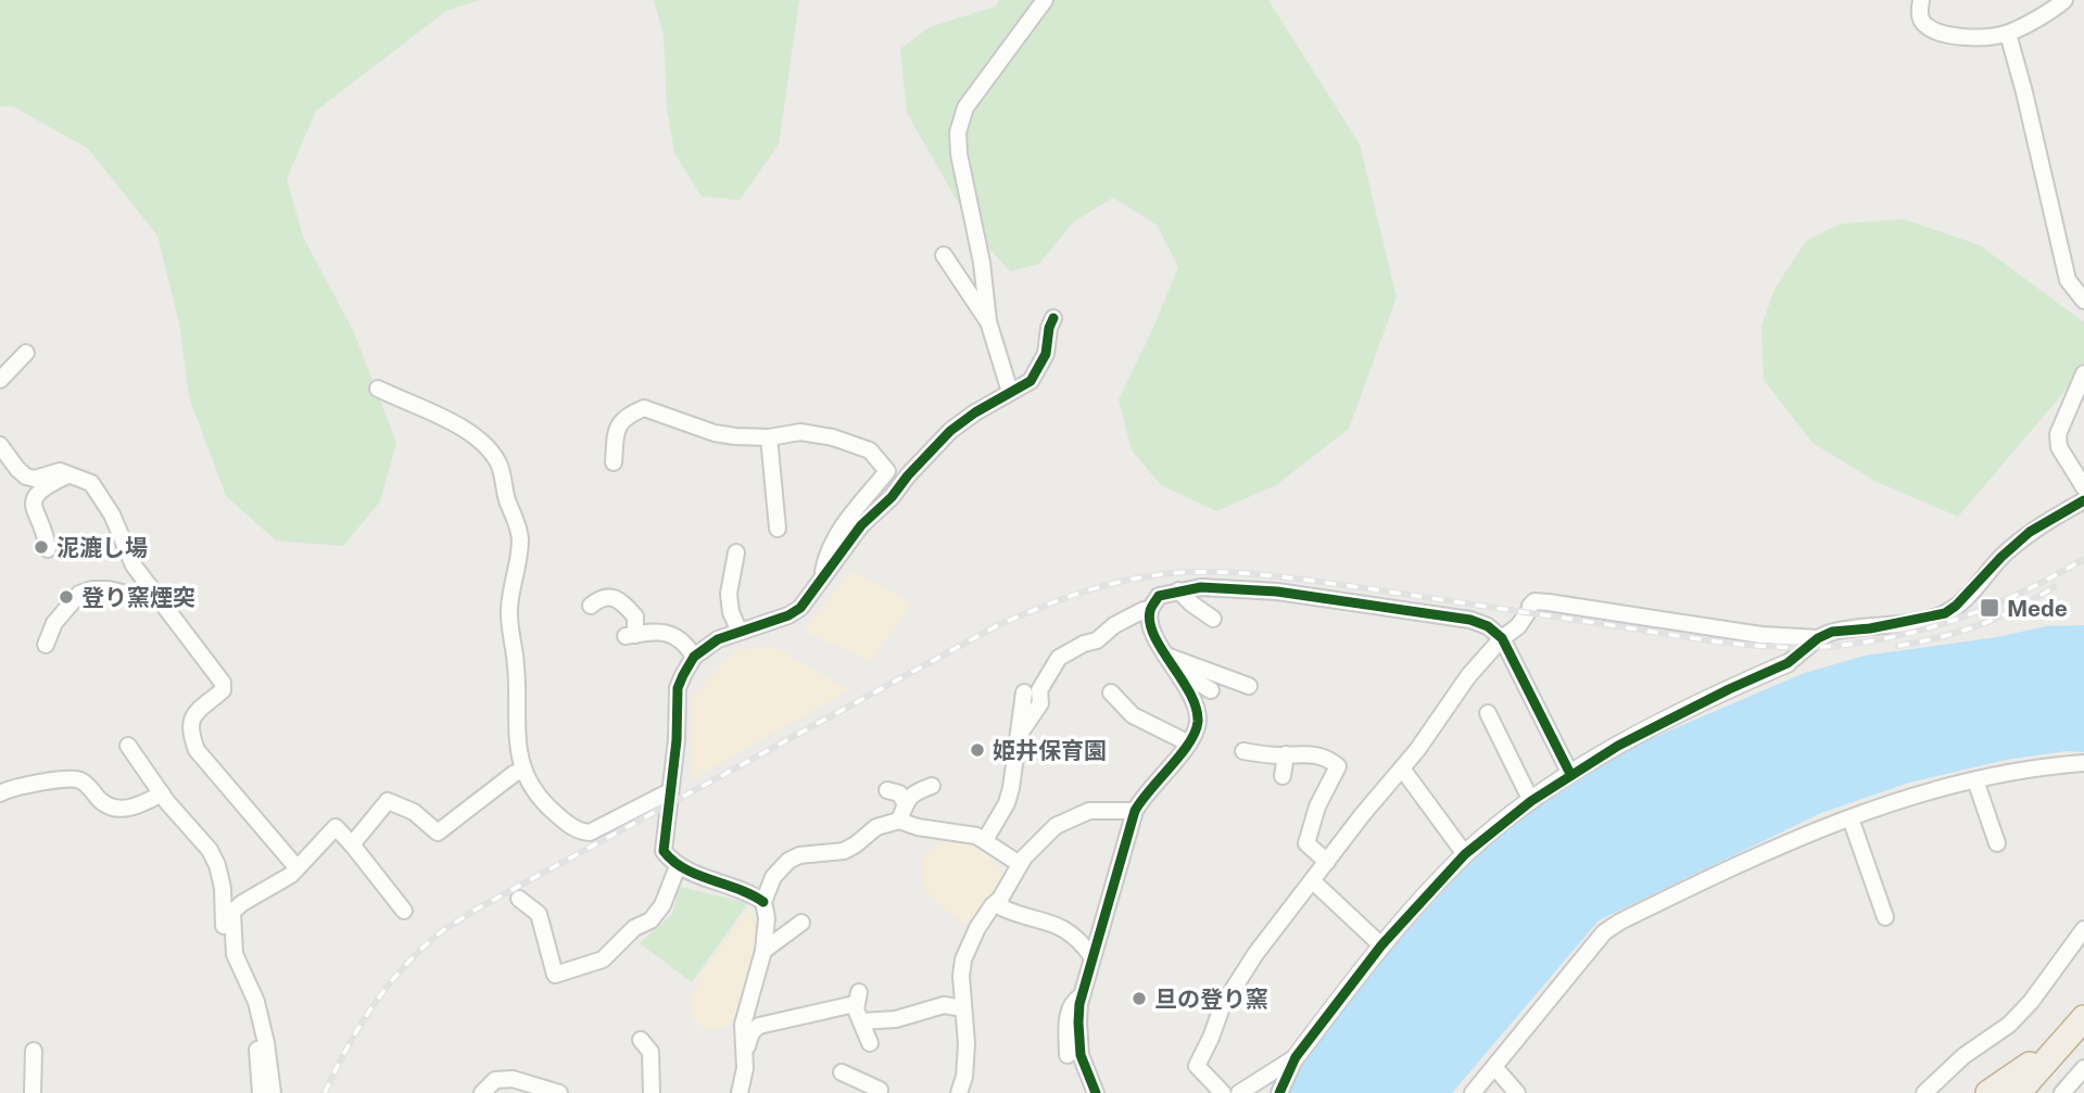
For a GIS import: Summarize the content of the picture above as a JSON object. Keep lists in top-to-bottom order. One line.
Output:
{"places":{"other":["泥漉し場","登り窯煙突","姫井保育園","旦の登り窯"],"transit":["Mede"]}}
